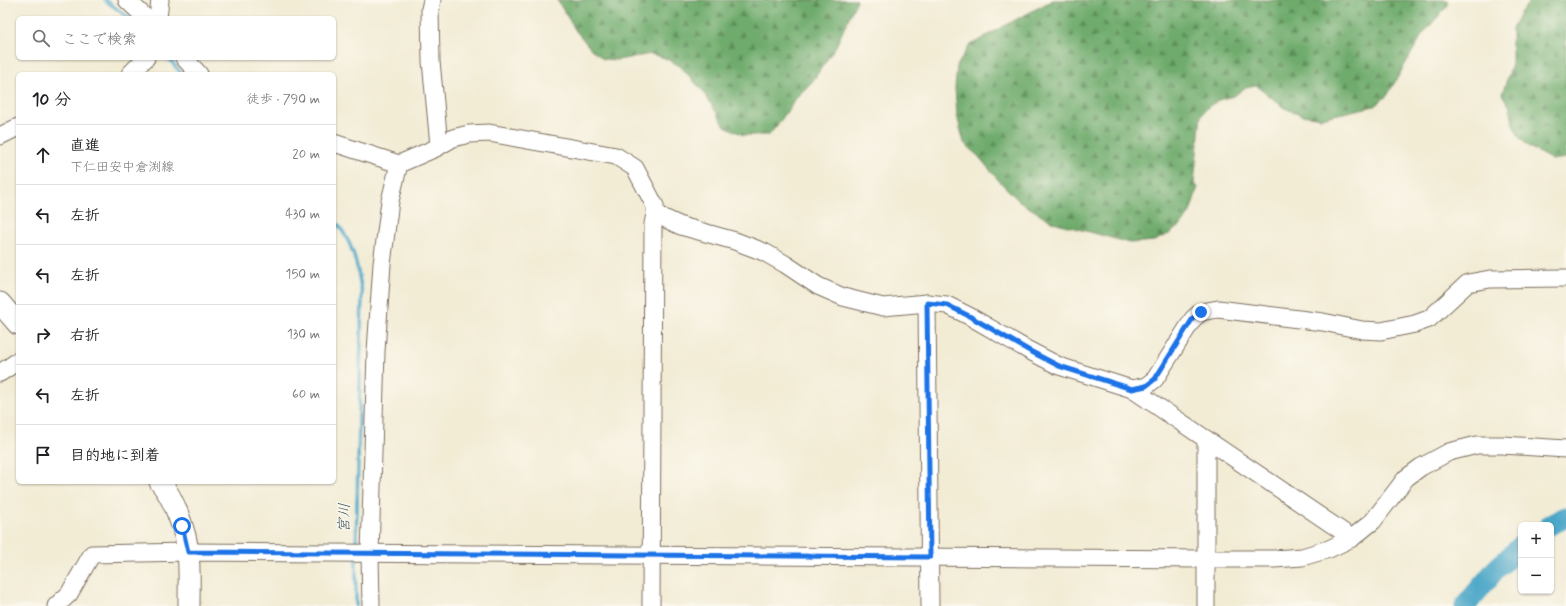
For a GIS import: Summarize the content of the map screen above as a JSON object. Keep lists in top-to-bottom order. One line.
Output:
{"water":["宮川"],"page":{"search":"ここで検索","heading":["10 分","徒歩 · 790 m"],"list":[["直進","下仁田安中倉渕線","20 m"],["左折","430 m"],["左折","150 m"],["右折","130 m"],["左折","60 m"],"目的地に到着"],"map_buttons":["+","−"]}}
